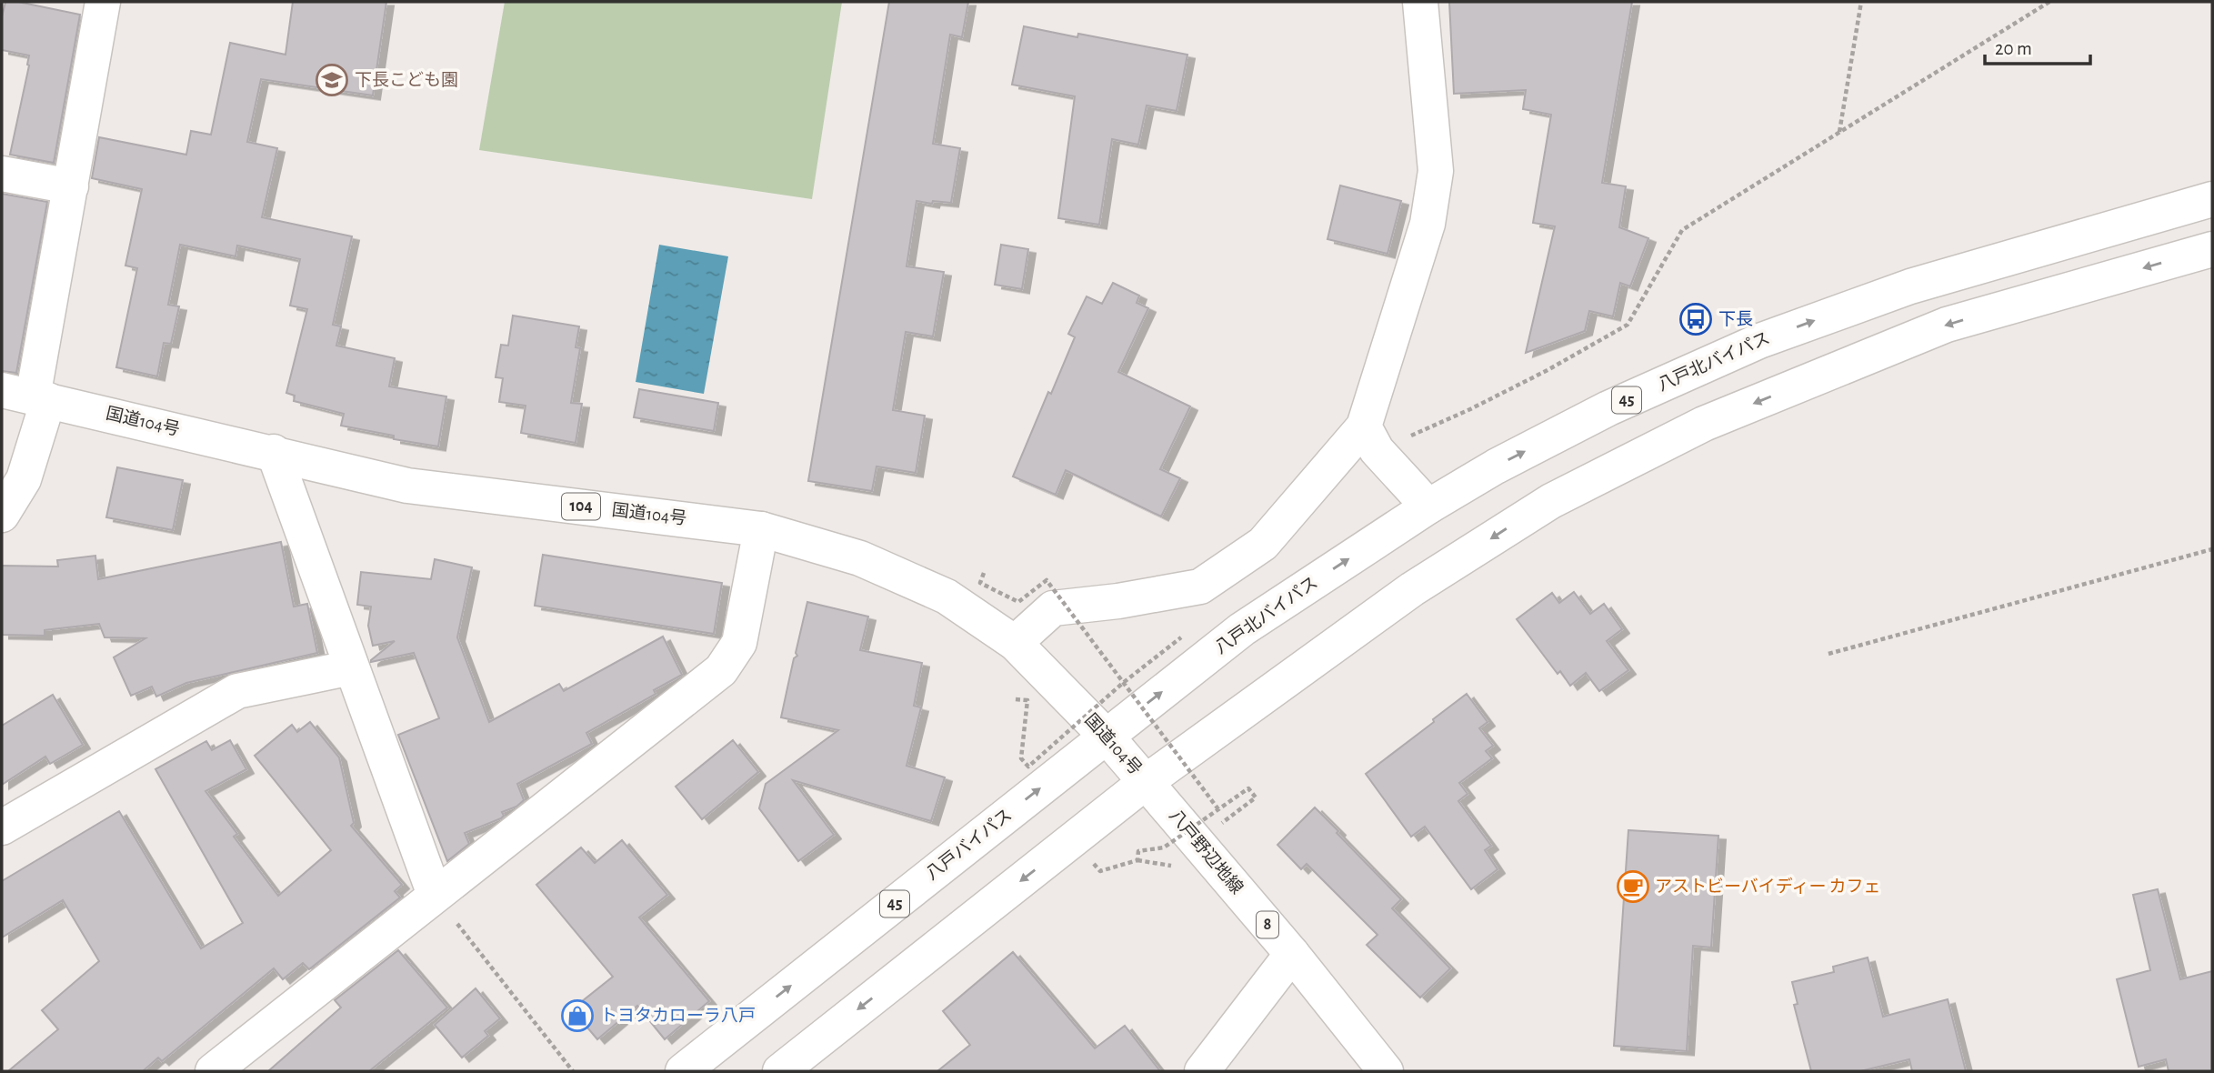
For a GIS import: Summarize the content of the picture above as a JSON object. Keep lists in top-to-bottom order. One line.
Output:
{"streets":{"main road":["八戸北バイパス","45","国道104号","104","八戸バイパス","八戸野辺地線","8"]},"crossings":[["八戸北バイパス","国道104号"],["八戸北バイパス","八戸バイパス"],["国道104号","八戸バイパス"],["国道104号","八戸野辺地線"]],"places":{"school or university":["下長こども園"],"bus stop":["下長"],"cafe":["アストビーバイディー カフェ"],"shop":["トヨタカローラ八戸"]},"scale_bar":"20 m"}
